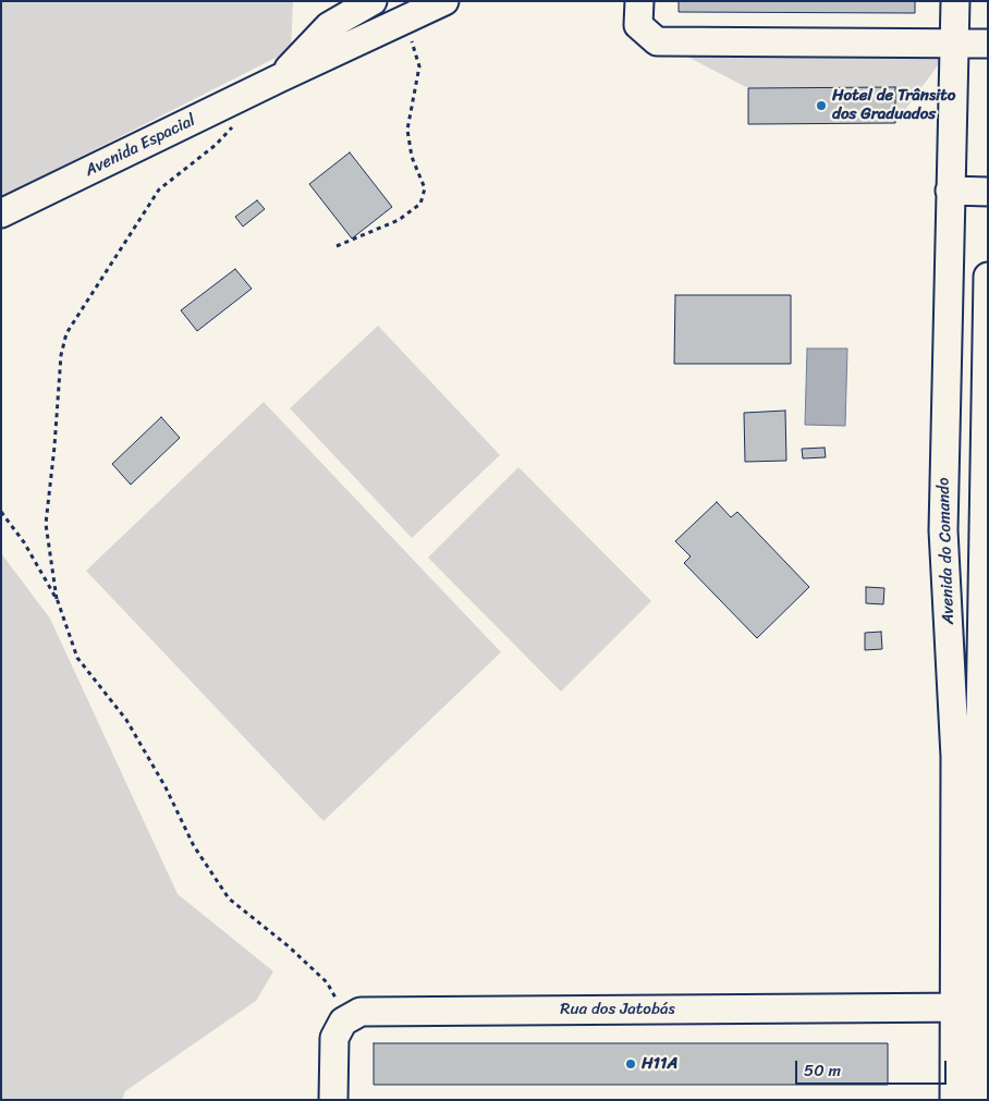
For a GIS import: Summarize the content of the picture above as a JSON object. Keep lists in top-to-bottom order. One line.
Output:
{"streets":{"lane":["Avenida Espacial","Avenida do Comando","Rua dos Jatobás"]},"crossings":[["Avenida do Comando","Rua dos Jatobás"]],"places":["Hotel de Trânsito dos Graduados","H11A"],"scale_bar":"50 m"}
